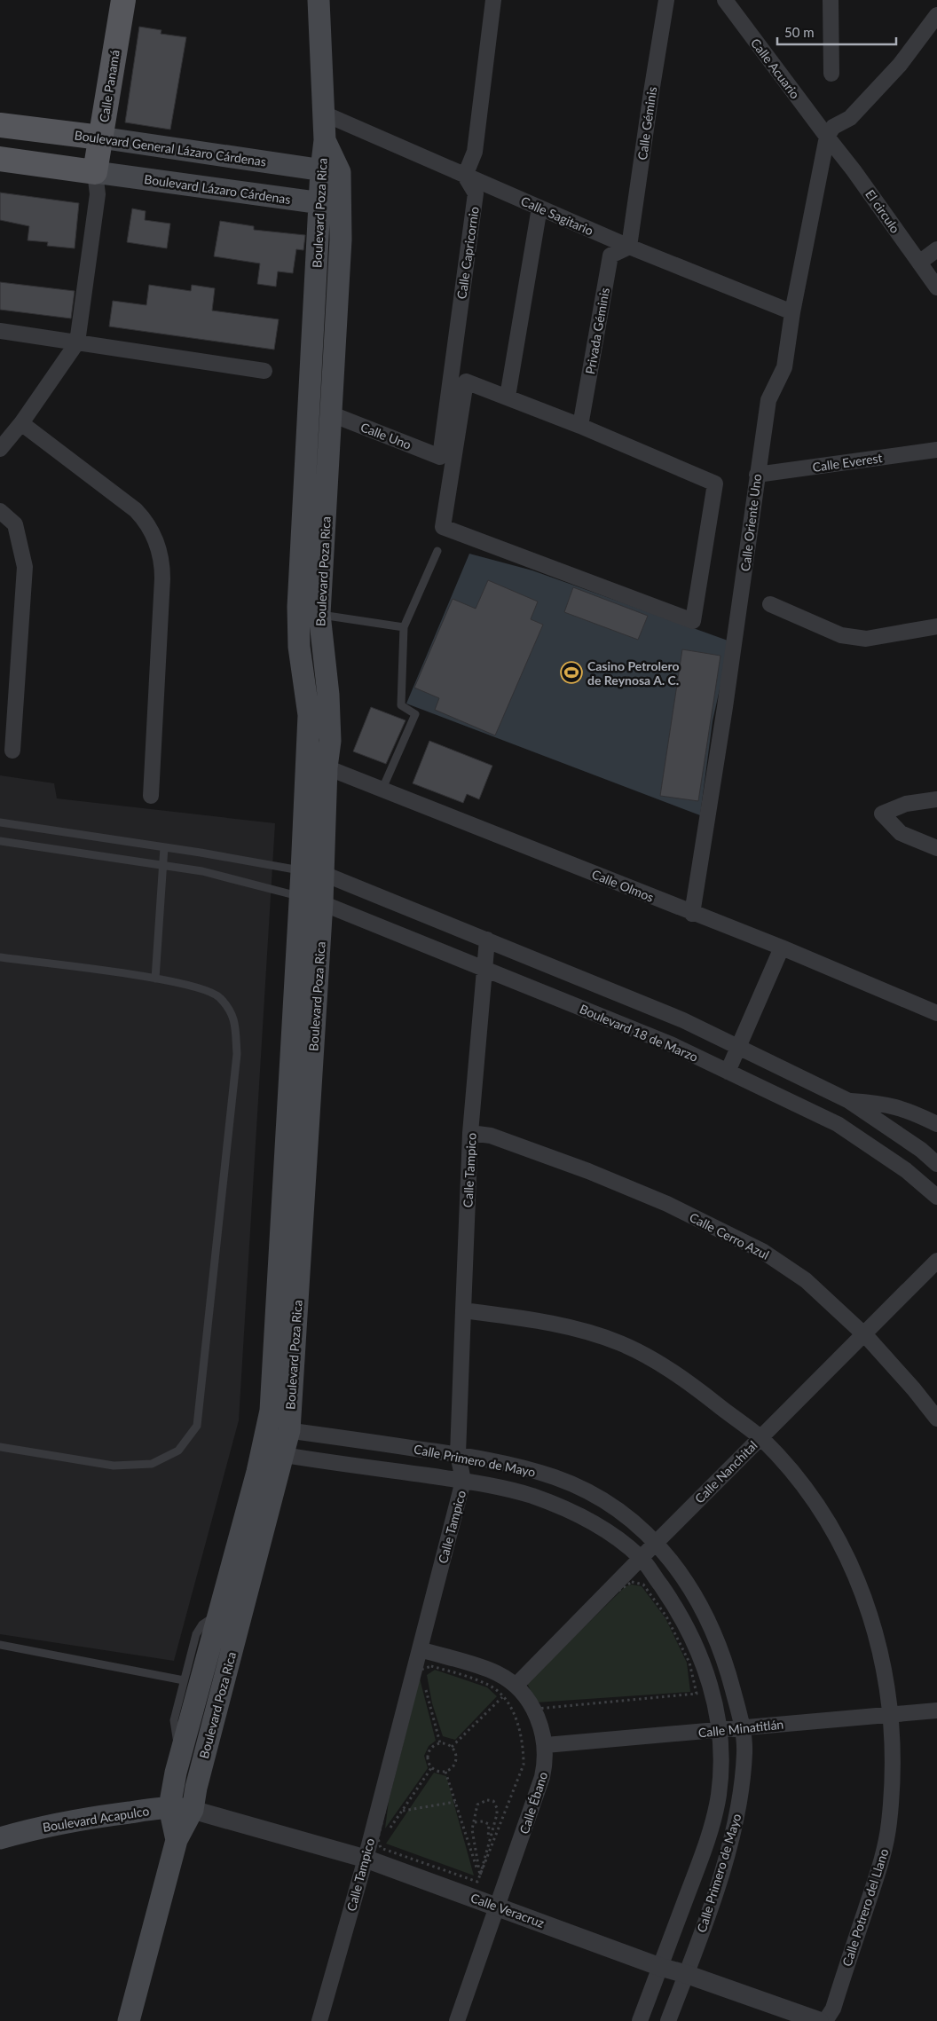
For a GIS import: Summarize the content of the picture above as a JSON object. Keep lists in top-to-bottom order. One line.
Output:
{"streets":{"main road":["Calle Panamá","Boulevard General Lázaro Cárdenas","Boulevard Lázaro Cárdenas","Boulevard Poza Rica","Boulevard Acapulco"],"street":["Calle Acuario","Calle Géminis","El circulo","Calle Sagitario","Calle Capricornio","Privada Géminis","Calle Uno","Calle Everest","Calle Oriente Uno","Calle Olmos","Boulevard 18 de Marzo","Calle Tampico","Calle Cerro Azul","Calle Primero de Mayo","Calle Nanchital","Calle Minatitlán","Calle Ébano","Calle Potrero del Llano","Calle Veracruz"]},"crossings":[["Calle Acuario","El circulo"],["Calle Acuario","Calle Oriente Uno"],["Calle Panamá","Boulevard General Lázaro Cárdenas"],["Calle Panamá","Boulevard Lázaro Cárdenas"],["Calle Géminis","Calle Sagitario"],["Calle Géminis","Privada Géminis"],["Boulevard General Lázaro Cárdenas","Boulevard Poza Rica"],["Boulevard Lázaro Cárdenas","Boulevard Poza Rica"],["El circulo","Calle Oriente Uno"],["Boulevard Poza Rica","Calle Sagitario"],["Boulevard Poza Rica","Calle Uno"],["Boulevard Poza Rica","Calle Olmos"],["Boulevard Poza Rica","Boulevard 18 de Marzo"],["Boulevard Poza Rica","Calle Primero de Mayo"],["Boulevard Poza Rica","Boulevard Acapulco"],["Boulevard Poza Rica","Calle Veracruz"],["Calle Sagitario","Calle Capricornio"],["Calle Sagitario","Privada Géminis"],["Calle Sagitario","Calle Oriente Uno"],["Calle Capricornio","Calle Uno"],["Calle Everest","Calle Oriente Uno"],["Calle Oriente Uno","Calle Olmos"],["Boulevard 18 de Marzo","Calle Tampico"],["Calle Tampico","Calle Cerro Azul"],["Calle Tampico","Calle Primero de Mayo"],["Calle Tampico","Calle Ébano"],["Calle Tampico","Calle Potrero del Llano"],["Calle Tampico","Calle Veracruz"],["Calle Cerro Azul","Calle Nanchital"],["Calle Primero de Mayo","Calle Nanchital"],["Calle Primero de Mayo","Calle Minatitlán"],["Calle Primero de Mayo","Calle Veracruz"],["Calle Nanchital","Calle Ébano"],["Calle Nanchital","Calle Potrero del Llano"],["Calle Minatitlán","Calle Ébano"],["Calle Minatitlán","Calle Potrero del Llano"],["Calle Ébano","Calle Veracruz"],["Boulevard Acapulco","Calle Veracruz"]],"places":{"sports":["Casino Petrolero de Reynosa A. C."]},"scale_bar":"50 m"}
